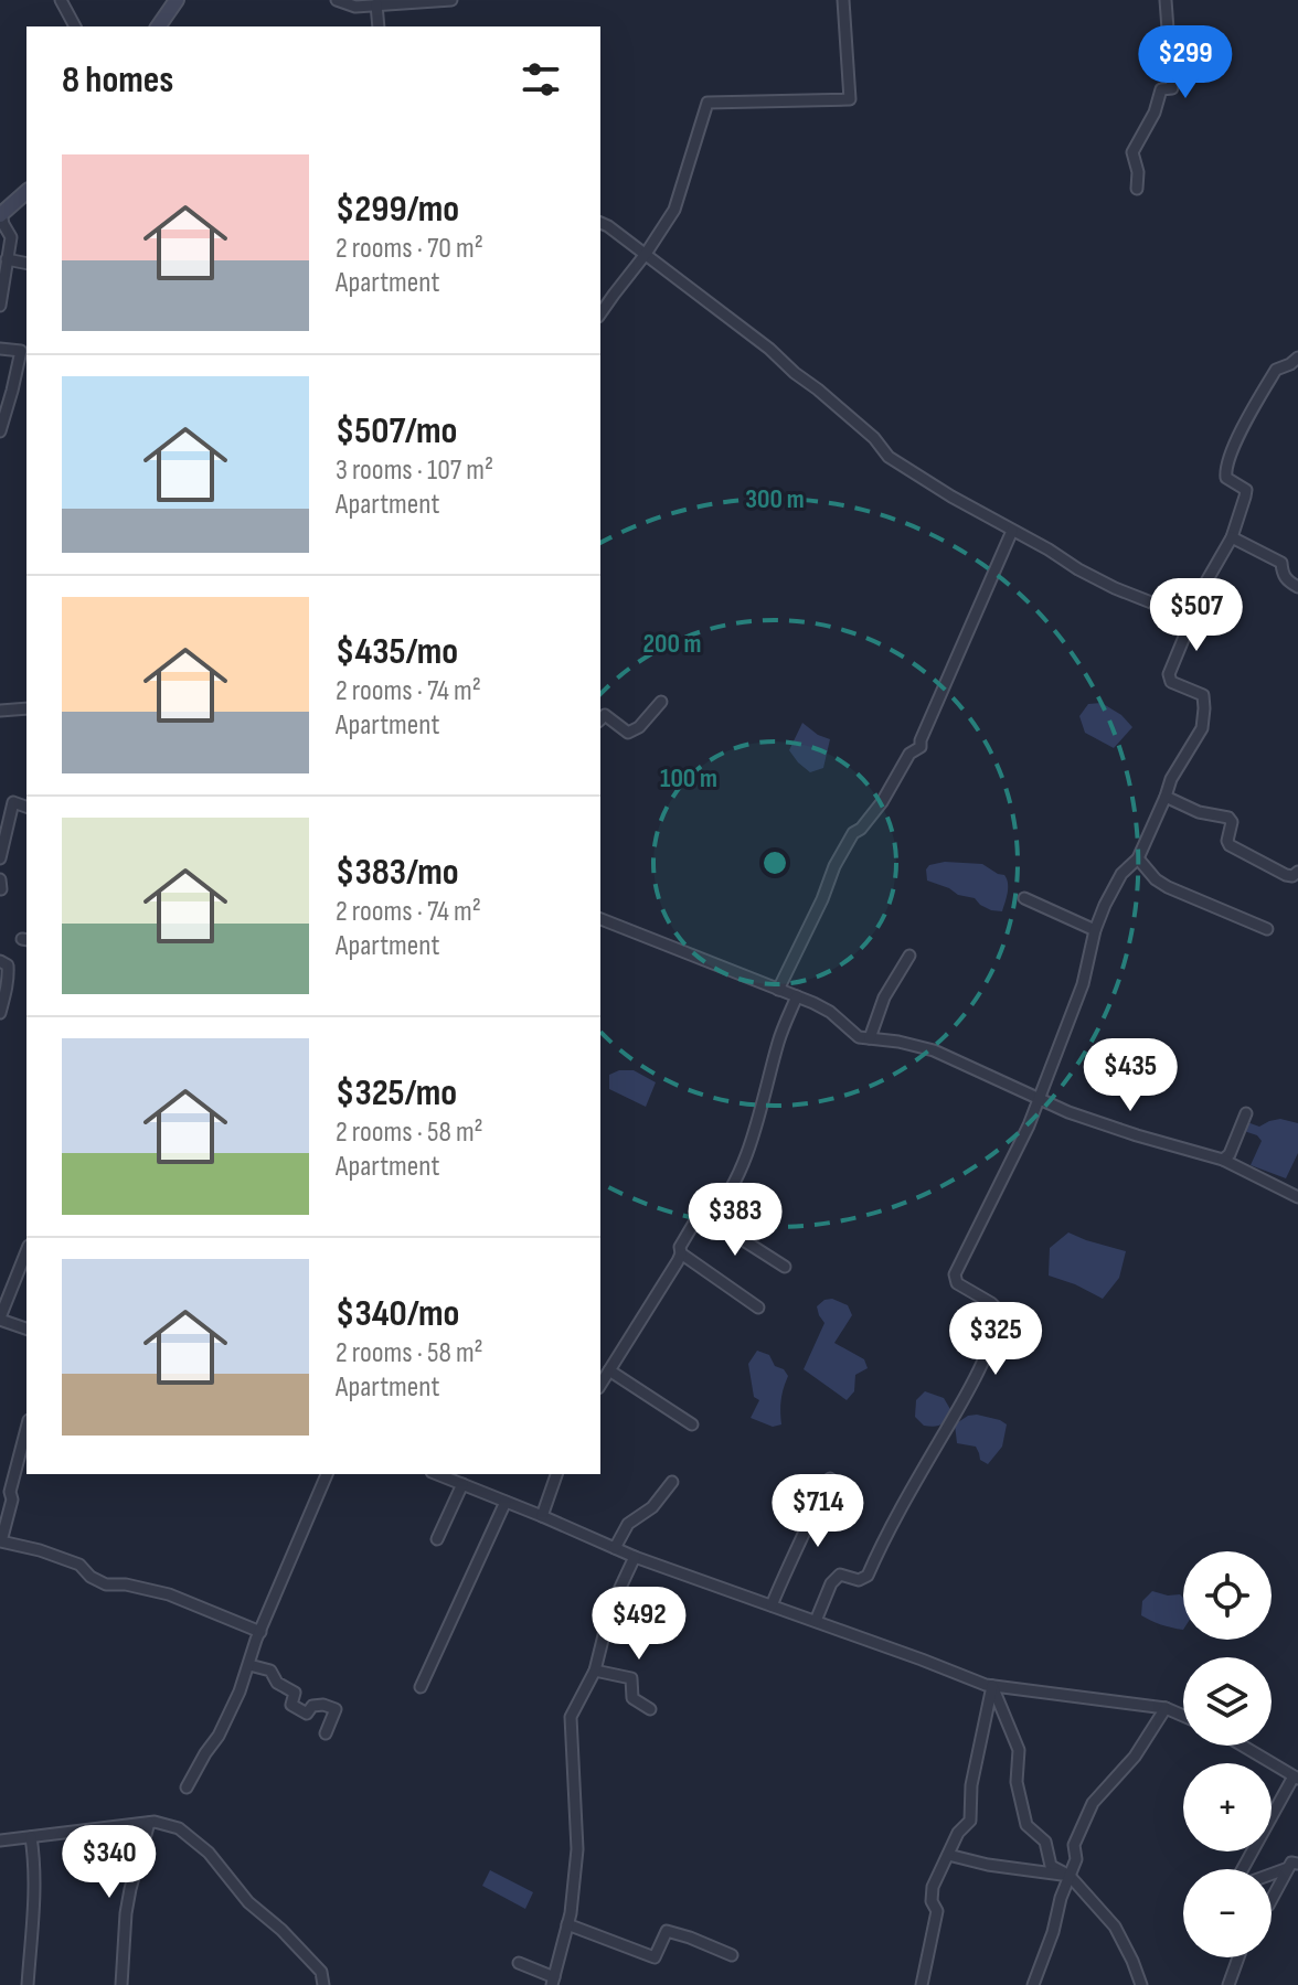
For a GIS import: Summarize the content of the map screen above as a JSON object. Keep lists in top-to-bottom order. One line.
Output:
{"page":{"price":["$299","$507","$435","$383","$325","$714","$492","$340"],"heading":"8 homes","list":[{"name":"$299/mo","note":"2 rooms · 70 m² · Apartment"},{"name":"$507/mo","note":"3 rooms · 107 m² · Apartment"},{"name":"$435/mo","note":"2 rooms · 74 m² · Apartment"},{"name":"$383/mo","note":"2 rooms · 74 m² · Apartment"},{"name":"$325/mo","note":"2 rooms · 58 m² · Apartment"},{"name":"$340/mo","note":"2 rooms · 58 m² · Apartment"}],"map_buttons":["+","−"]},"rings":["300 m","200 m","100 m"]}
